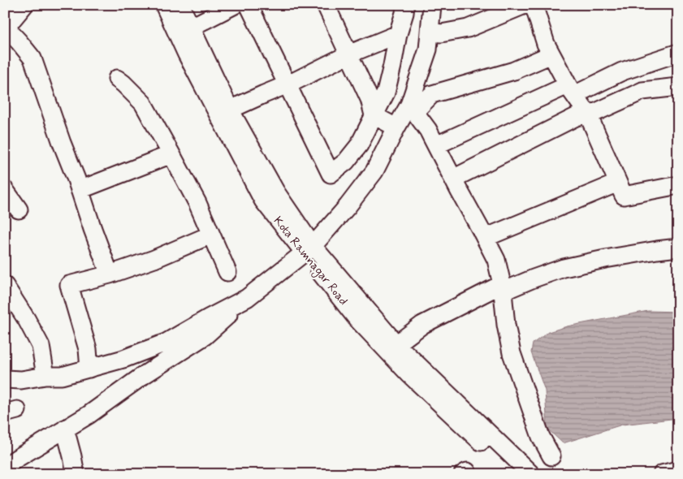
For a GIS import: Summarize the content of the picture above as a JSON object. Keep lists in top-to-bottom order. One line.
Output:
{"streets":{"street":["Kota Ramnagar Road"]}}
